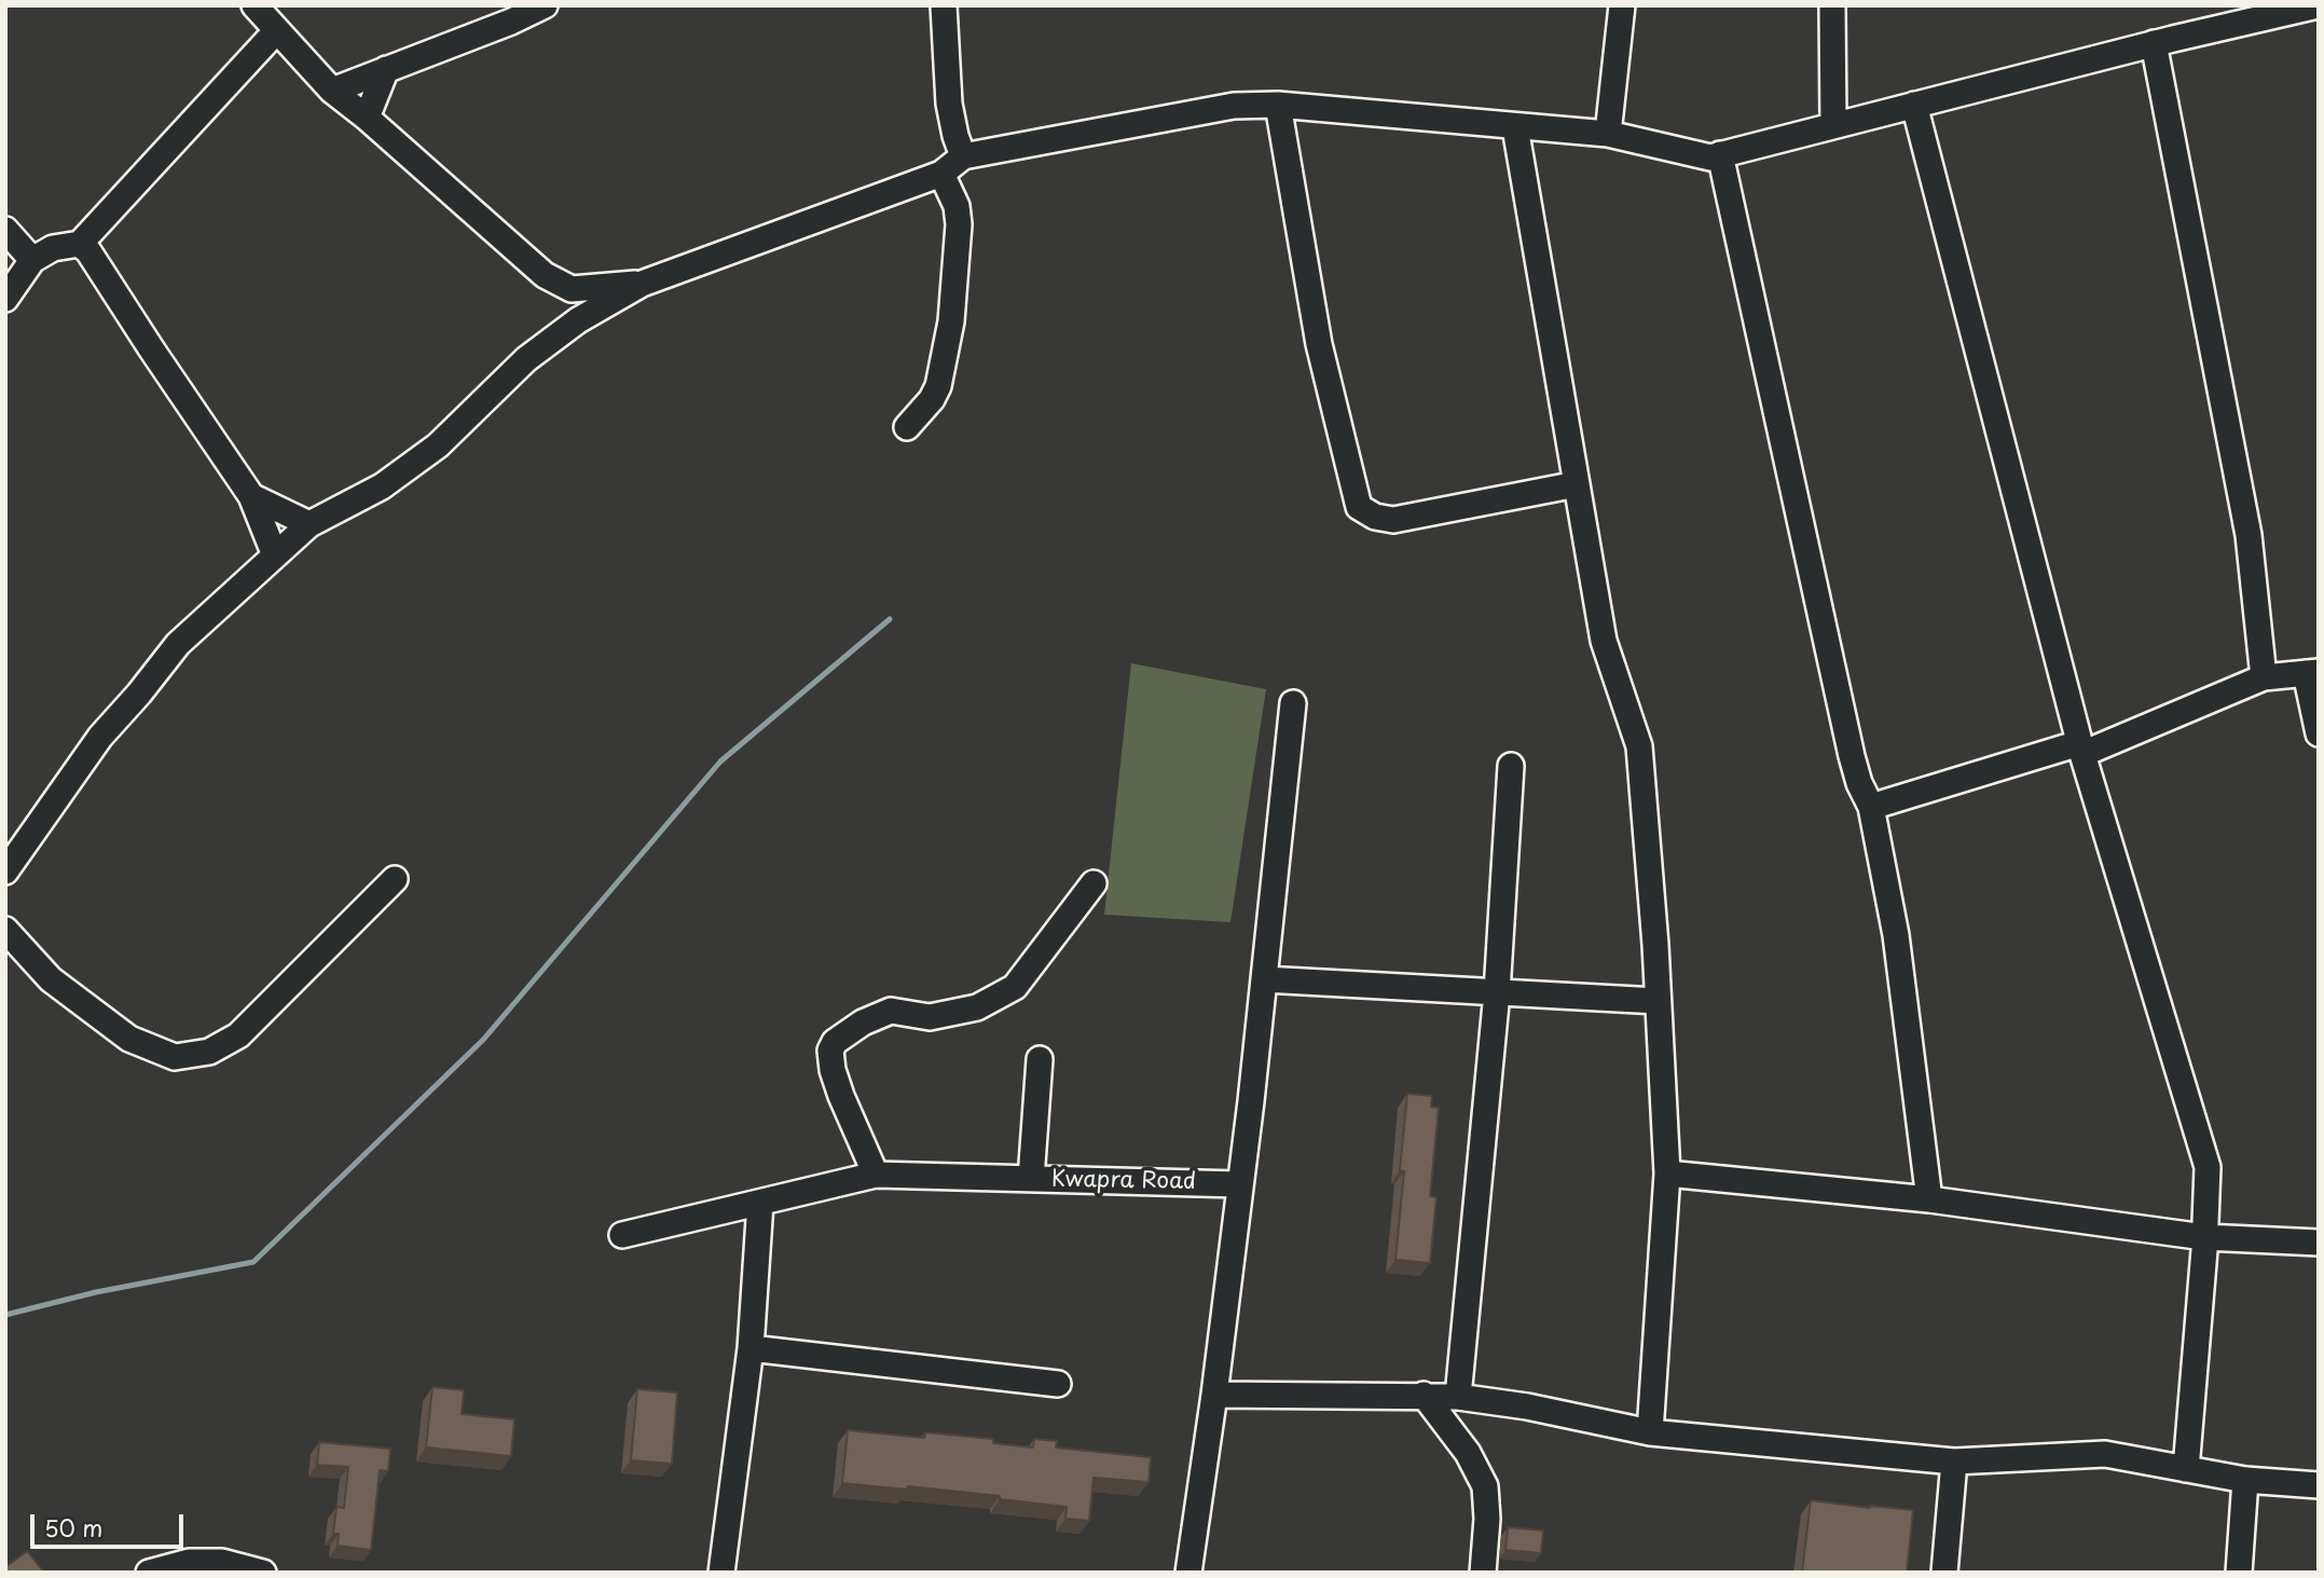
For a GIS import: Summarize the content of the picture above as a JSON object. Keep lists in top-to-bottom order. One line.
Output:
{"streets":{"street":["Kwapra Road"]},"scale_bar":"50 m"}
